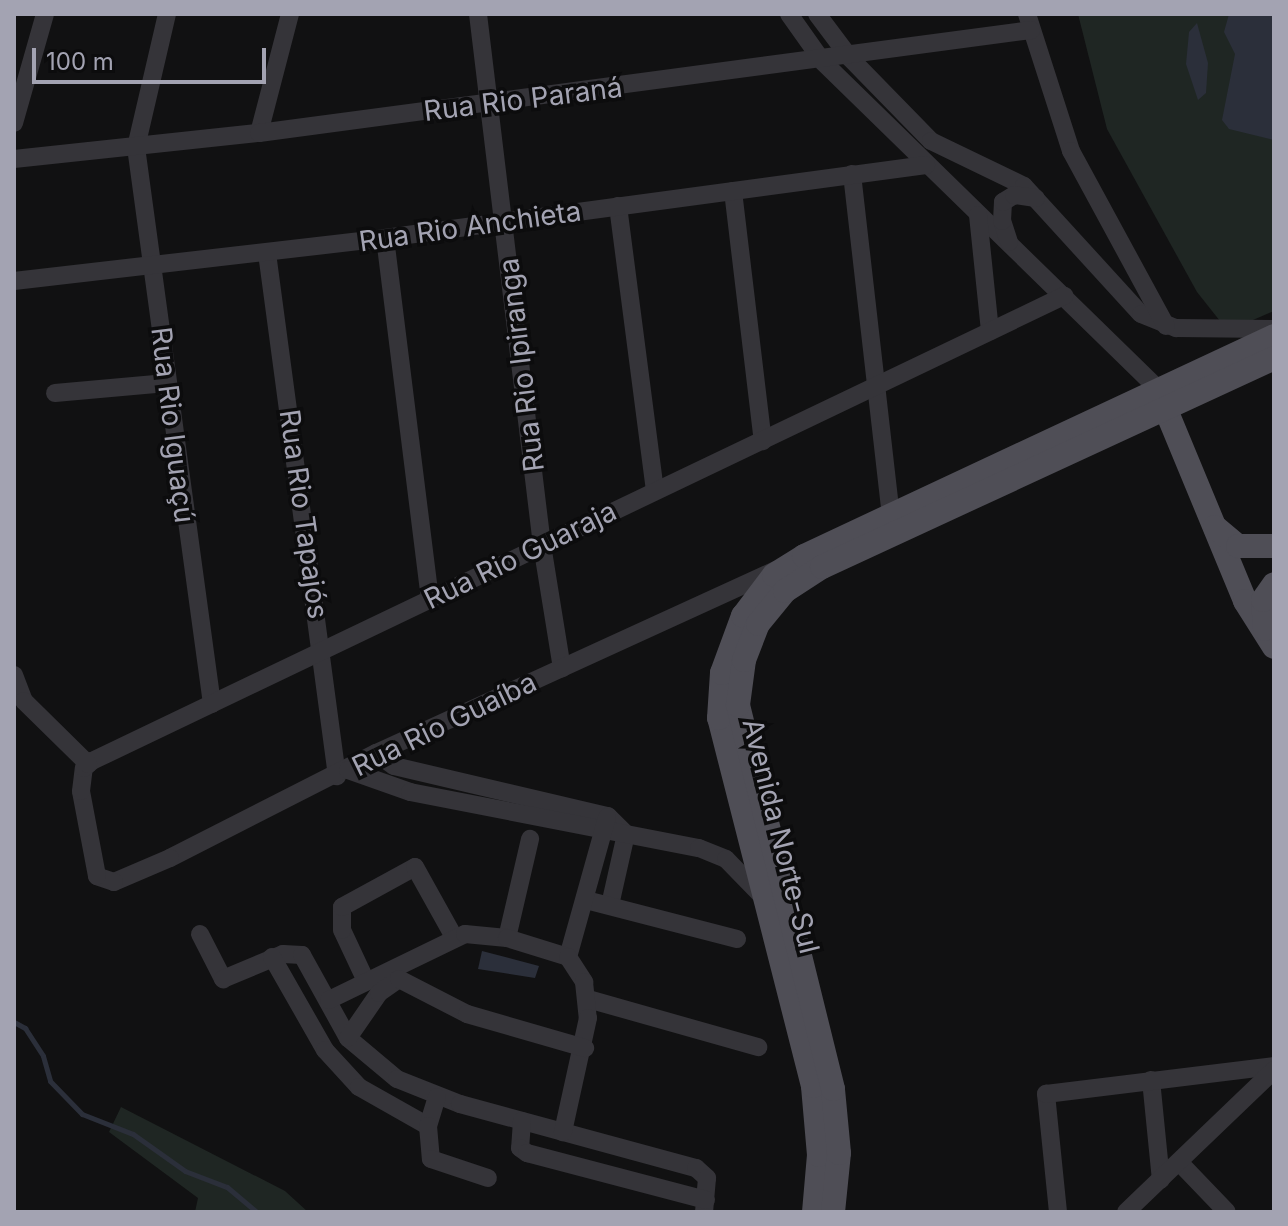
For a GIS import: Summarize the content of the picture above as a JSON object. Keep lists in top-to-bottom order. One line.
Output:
{"streets":{"main road":["Avenida Norte-Sul"],"street":["Rua Rio Paraná","Rua Rio Anchieta","Rua Rio Ipiranga","Rua Rio Iguaçú","Rua Rio Tapajós","Rua Rio Guaraja","Rua Rio Guaíba"]},"crossings":[["Rua Rio Paraná","Rua Rio Ipiranga"],["Rua Rio Paraná","Rua Rio Iguaçú"],["Rua Rio Anchieta","Rua Rio Ipiranga"],["Rua Rio Anchieta","Rua Rio Iguaçú"],["Rua Rio Anchieta","Rua Rio Tapajós"],["Rua Rio Ipiranga","Rua Rio Guaraja"],["Rua Rio Ipiranga","Rua Rio Guaíba"],["Rua Rio Iguaçú","Rua Rio Guaraja"],["Rua Rio Tapajós","Rua Rio Guaraja"],["Rua Rio Tapajós","Rua Rio Guaíba"],["Rua Rio Guaraja","Rua Rio Guaíba"],["Rua Rio Guaíba","Avenida Norte-Sul"]],"scale_bar":"100 m"}
